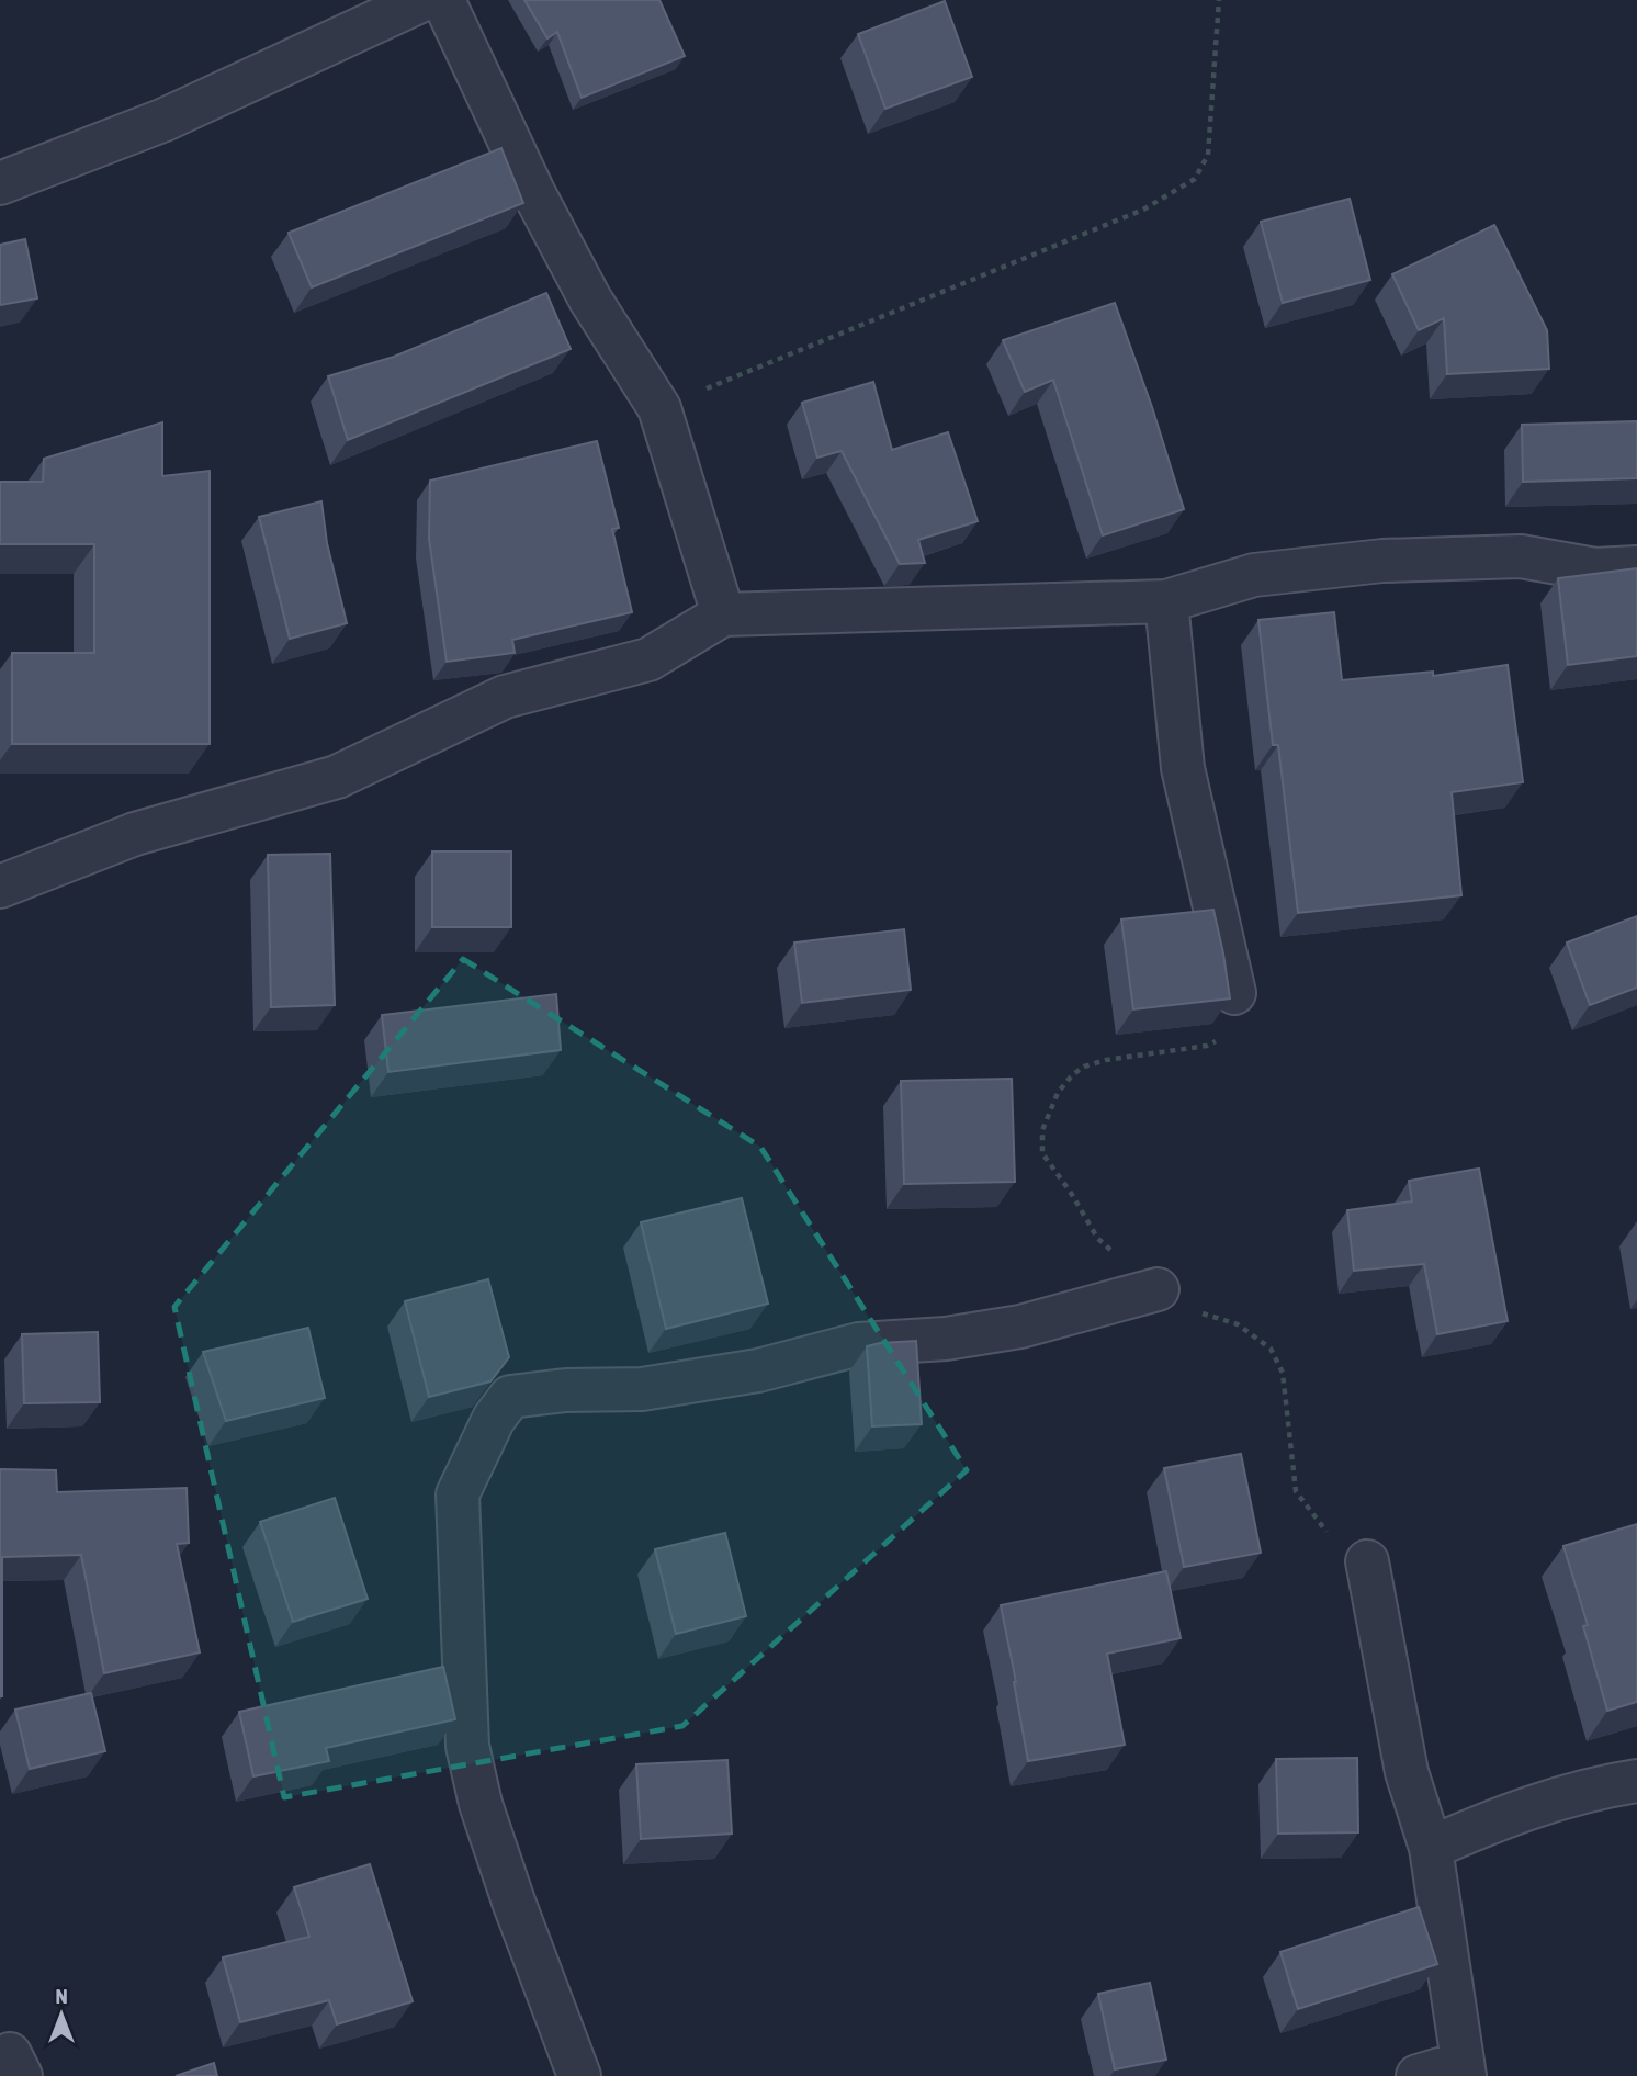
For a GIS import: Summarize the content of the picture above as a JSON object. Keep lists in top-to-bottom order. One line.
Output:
{"north":"top"}
